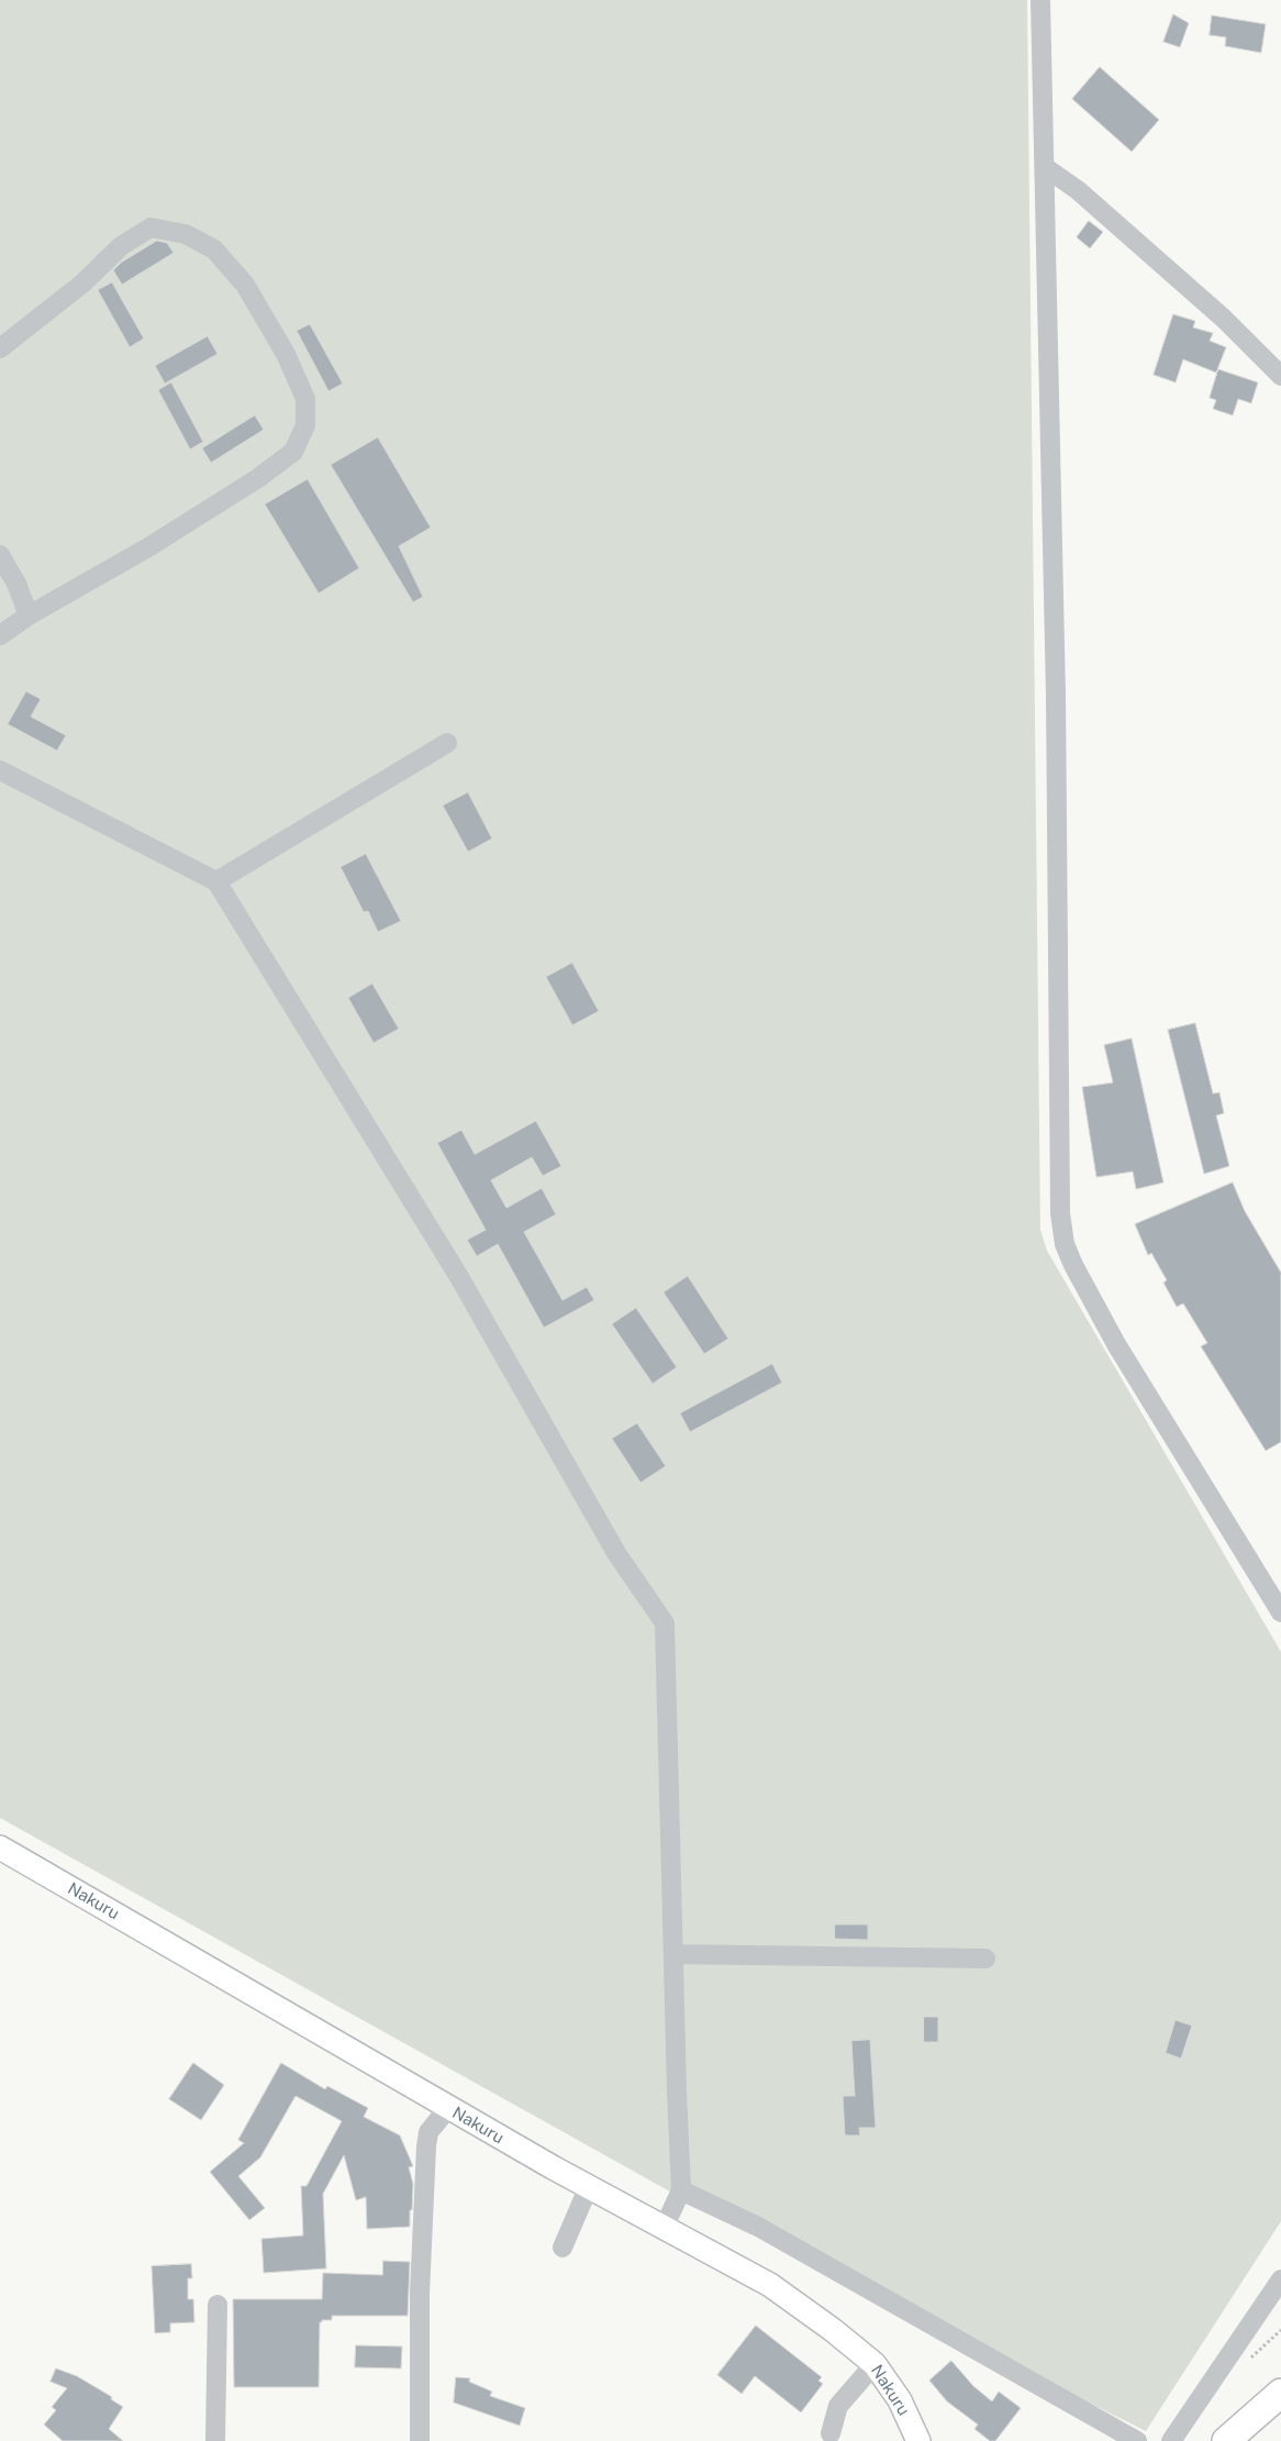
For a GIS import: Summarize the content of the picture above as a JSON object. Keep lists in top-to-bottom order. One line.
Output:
{"streets":{"main road":["Nakuru"]}}
